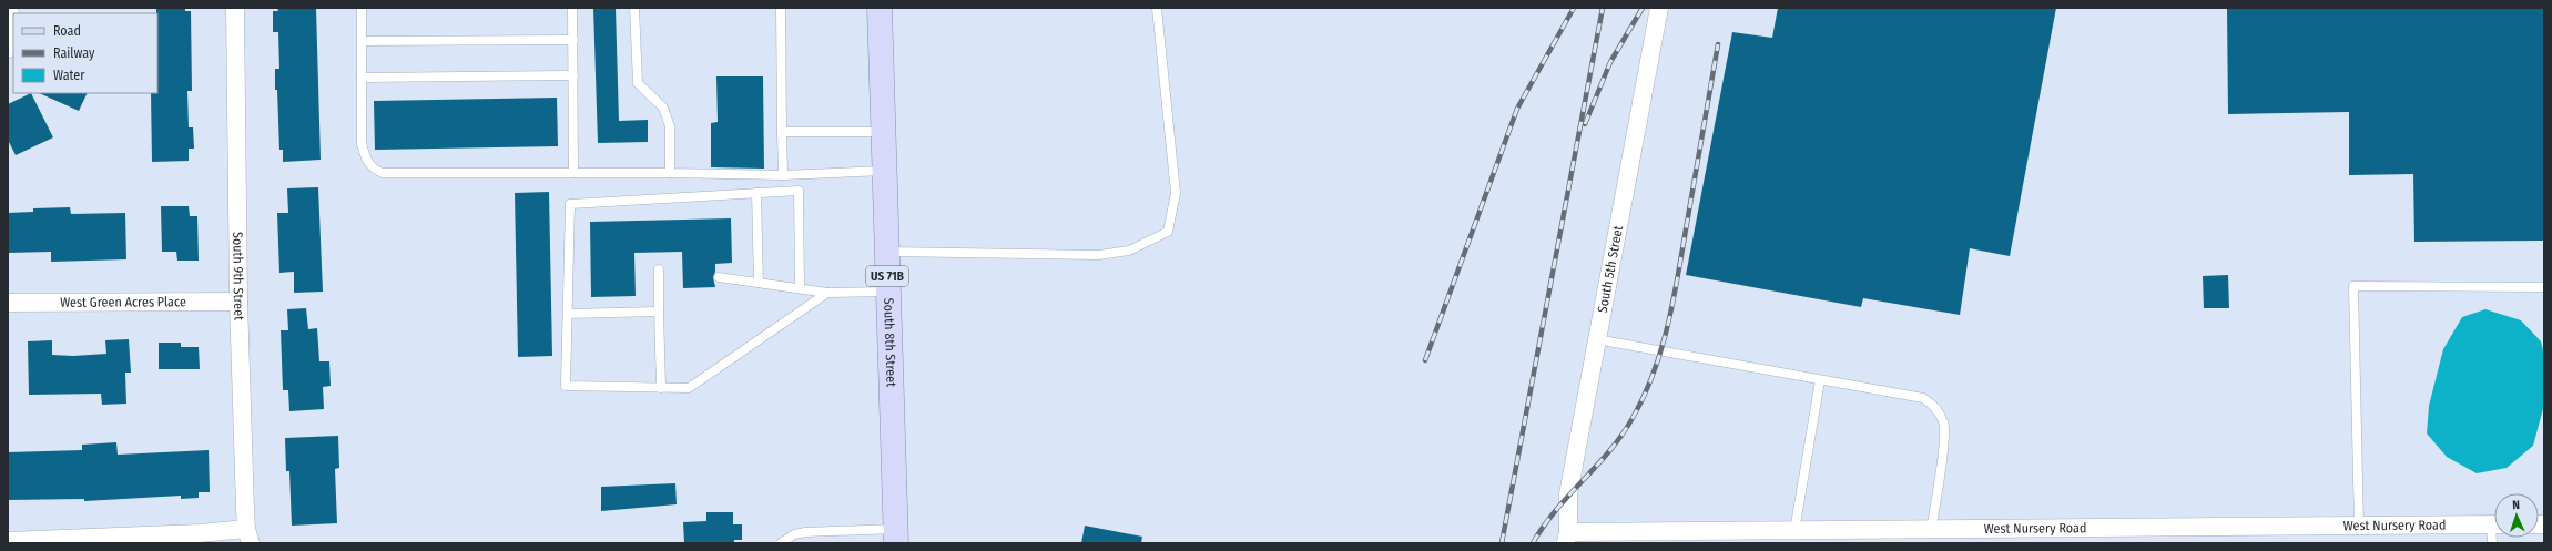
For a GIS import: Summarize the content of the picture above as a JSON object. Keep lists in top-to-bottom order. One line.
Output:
{"streets":{"main road":["US 71B","South 8th Street"],"street":["South 5th Street","South 9th Street","West Green Acres Place","West Nursery Road"]},"crossings":[["South 5th Street","West Nursery Road"],["South 9th Street","West Green Acres Place"]],"legend":["Road","Railway","Water"],"north":"top"}
